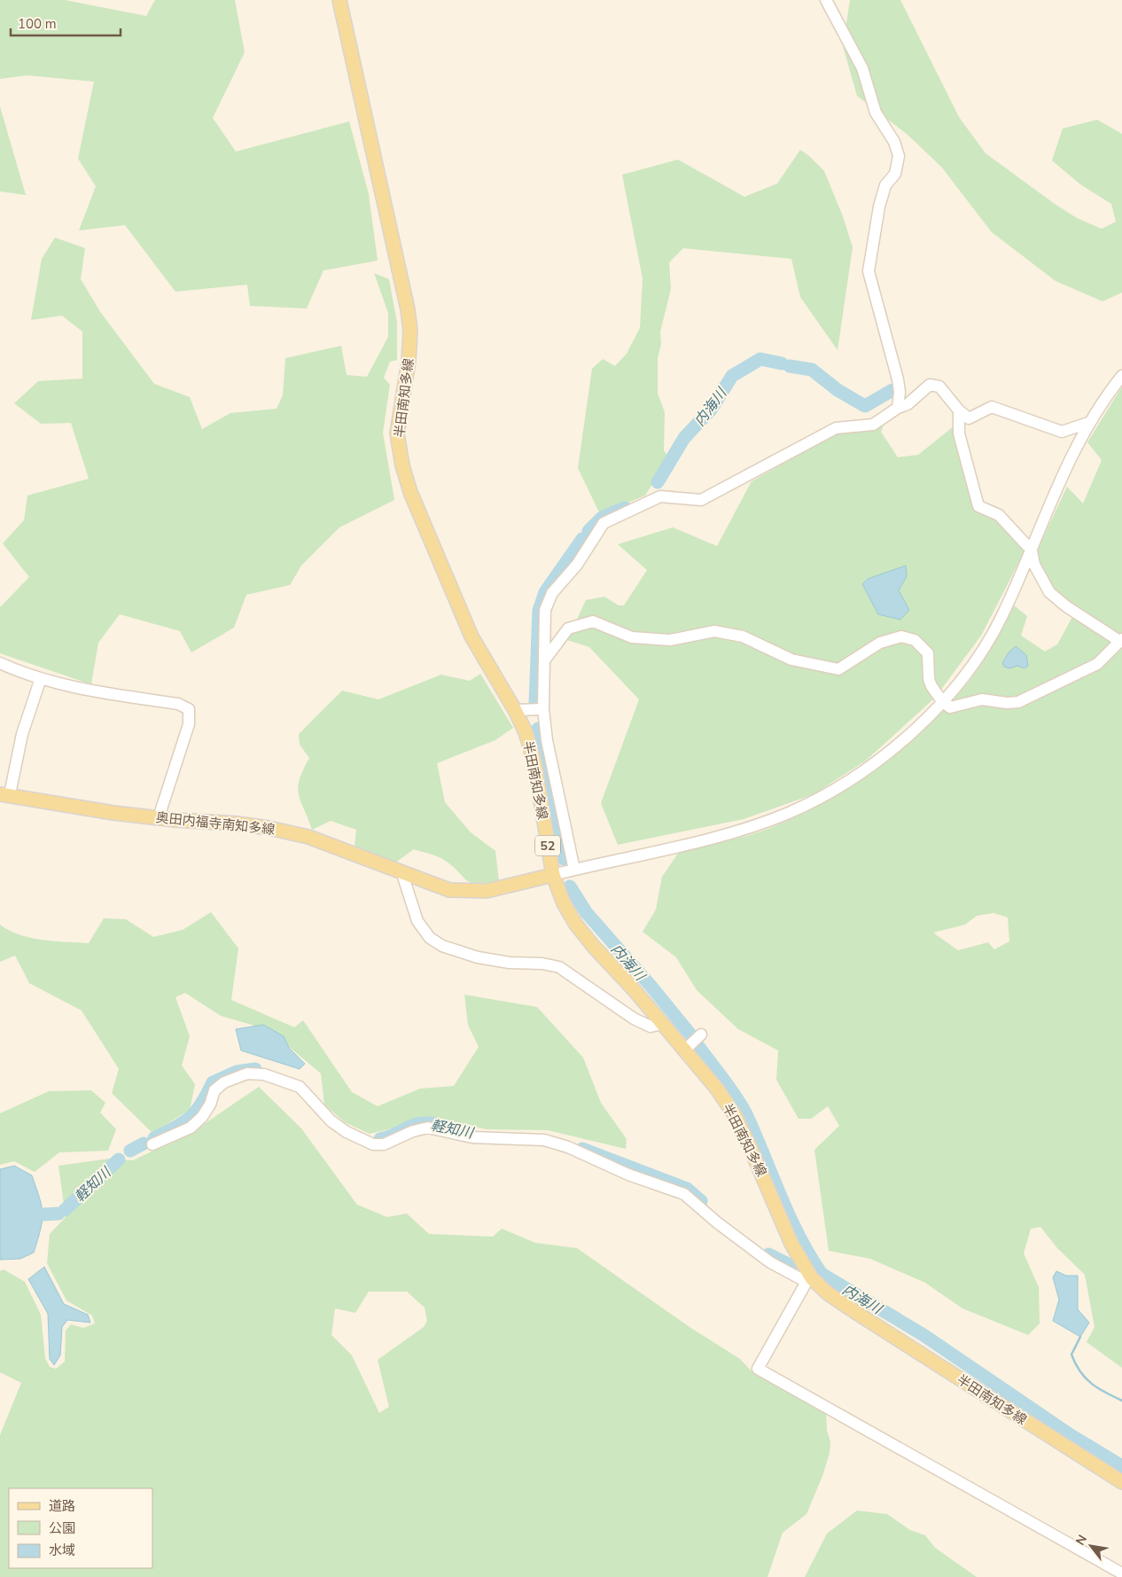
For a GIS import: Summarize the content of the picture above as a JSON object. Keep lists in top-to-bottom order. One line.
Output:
{"streets":{"main road":["半田南知多線","奥田内福寺南知多線","52"]},"crossings":[["半田南知多線","奥田内福寺南知多線"]],"water":["内海川","軽知川"],"legend":["道路","公園","水域"],"scale_bar":"100 m","north":"top left"}
